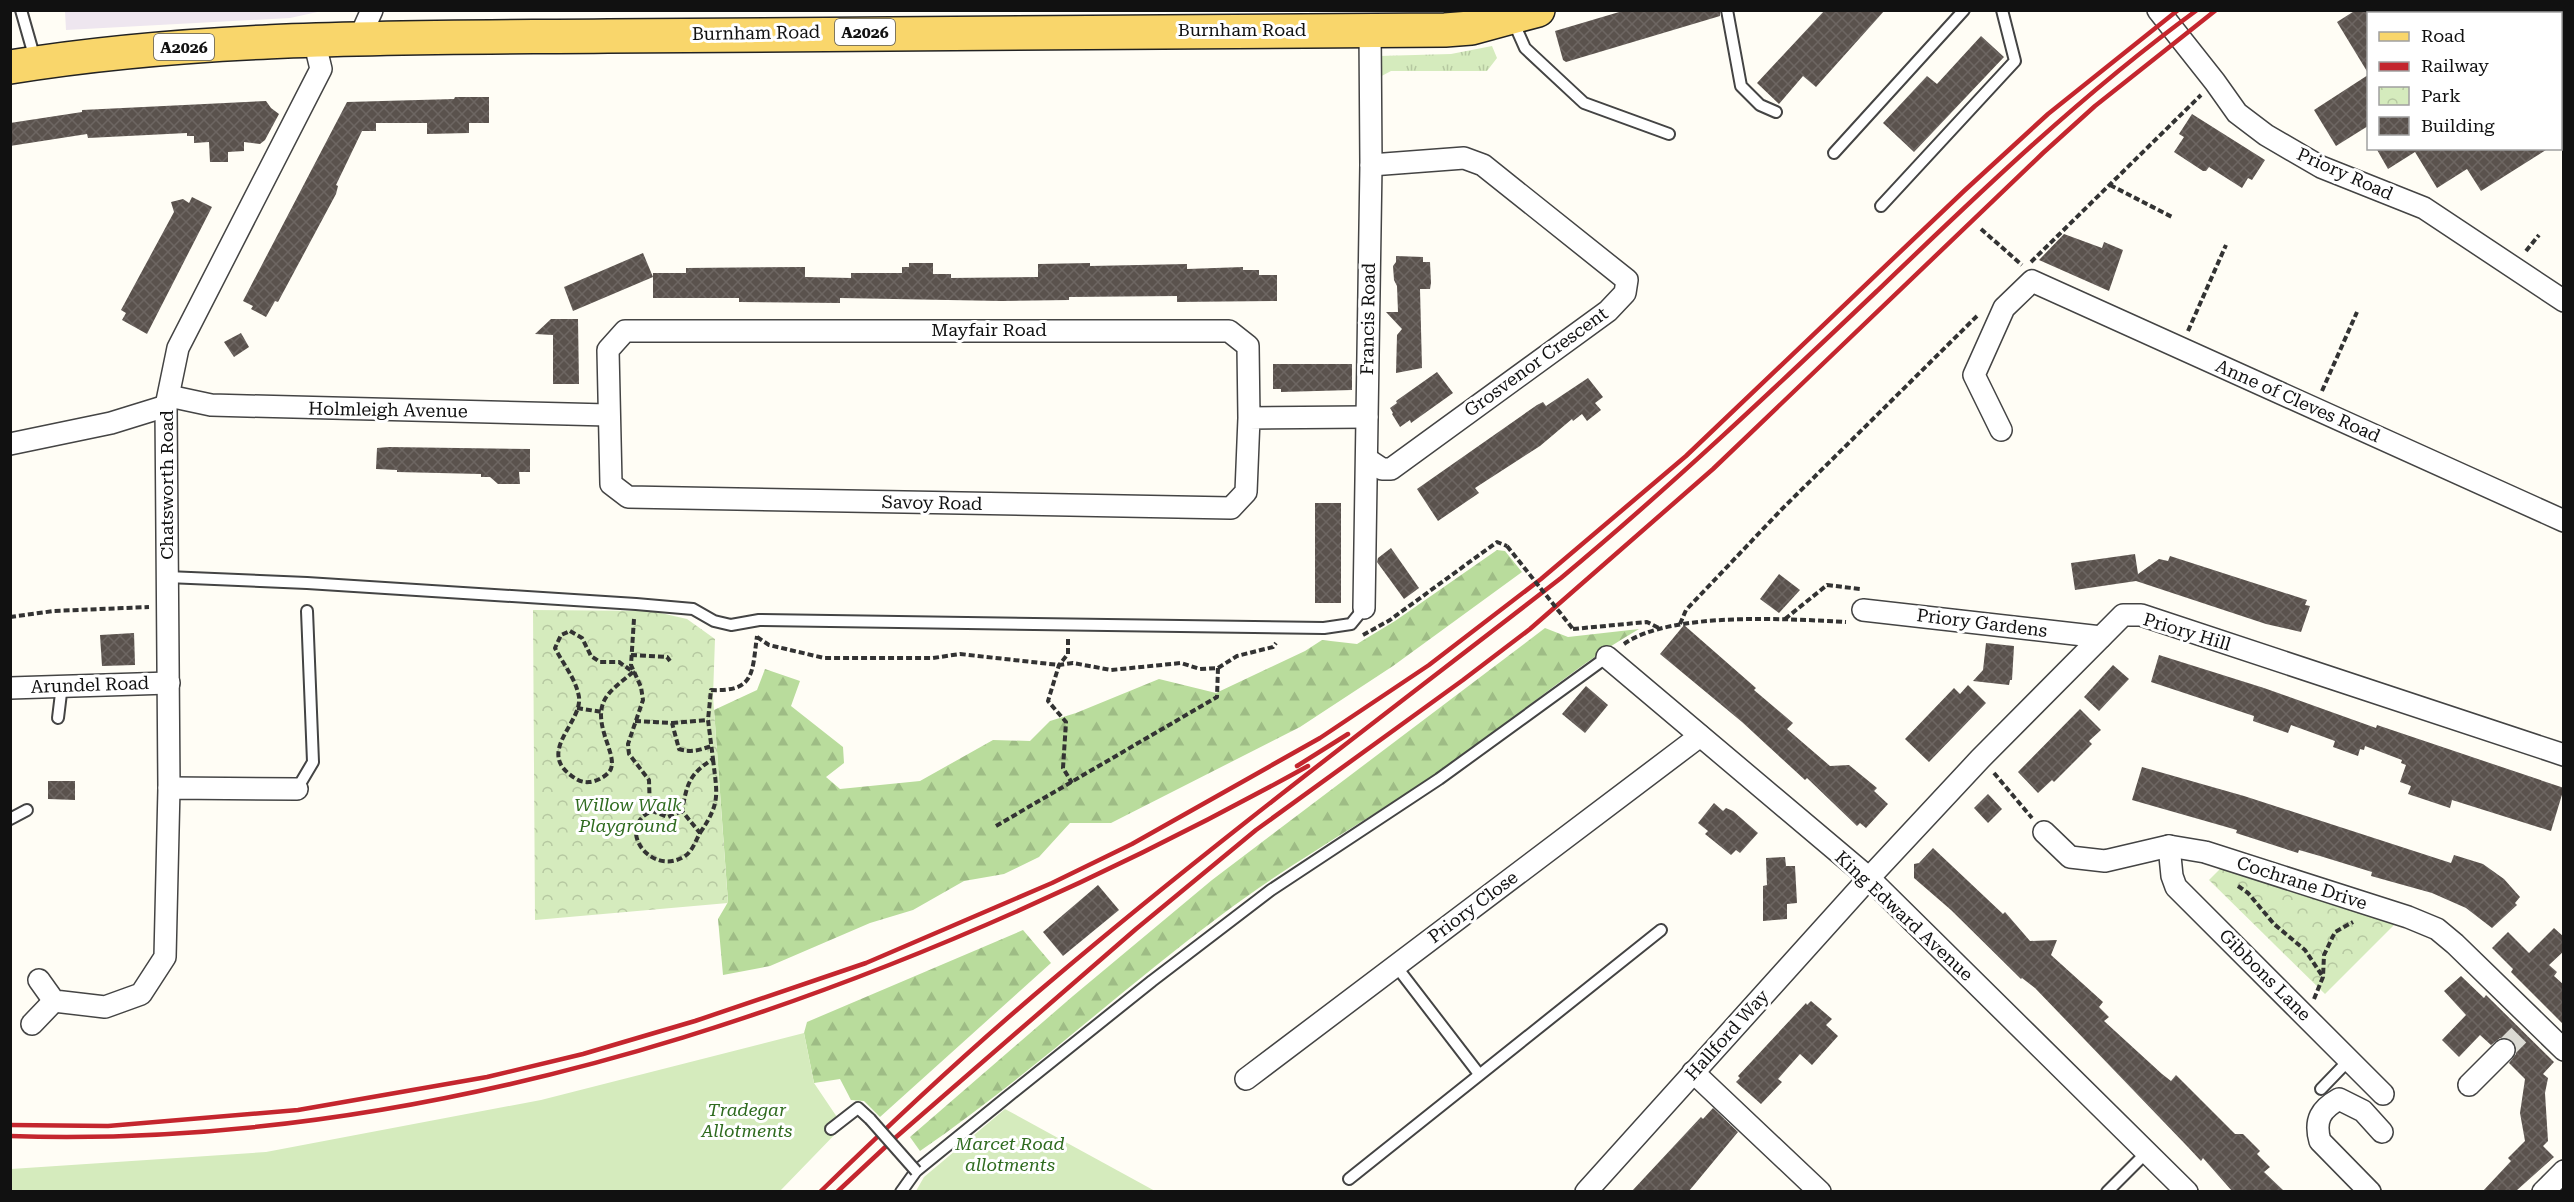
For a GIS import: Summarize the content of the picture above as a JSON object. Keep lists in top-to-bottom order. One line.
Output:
{"streets":{"main road":["Burnham Road","A2026"],"street":["Priory Road","Francis Road","Mayfair Road","Grosvenor Crescent","Anne of Cleves Road","Holmleigh Avenue","Chatsworth Road","Savoy Road","Priory Gardens","Priory Hill","Arundel Road","Cochrane Drive","Priory Close","King Edward Avenue","Gibbons Lane","Hallford Way"]},"crossings":[["Burnham Road","Francis Road"],["Burnham Road","Chatsworth Road"],["Francis Road","Grosvenor Crescent"],["Mayfair Road","Holmleigh Avenue"],["Mayfair Road","Savoy Road"],["Holmleigh Avenue","Chatsworth Road"],["Holmleigh Avenue","Savoy Road"],["Chatsworth Road","Arundel Road"],["Priory Gardens","Priory Hill"],["Priory Hill","King Edward Avenue"],["Priory Hill","Hallford Way"],["Cochrane Drive","Gibbons Lane"],["Priory Close","King Edward Avenue"],["King Edward Avenue","Hallford Way"]],"parks":["Willow Walk Playground","Tradegar Allotments","Marcet Road allotments"],"legend":["Road","Railway","Park","Building"]}
